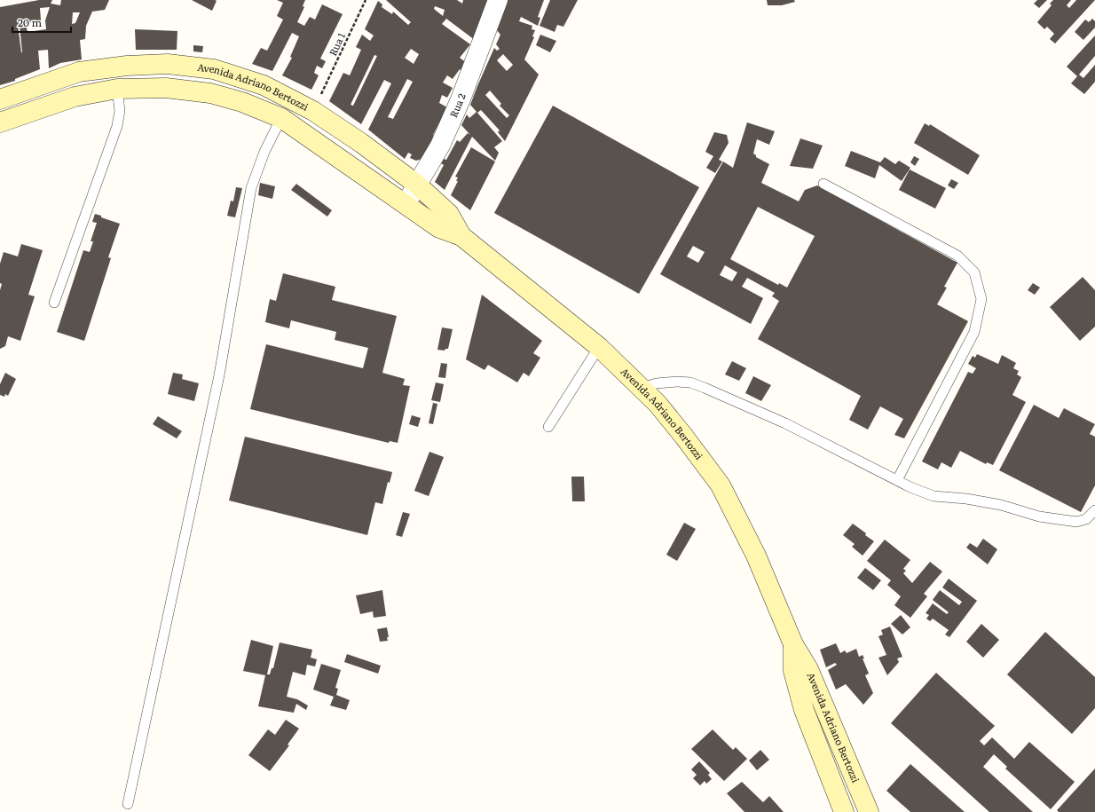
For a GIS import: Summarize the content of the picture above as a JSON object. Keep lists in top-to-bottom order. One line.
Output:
{"streets":{"main road":["Avenida Adriano Bertozzi"],"street":["Rua 2"],"path":["Rua 1"]},"crossings":[["Avenida Adriano Bertozzi","Rua 2"]],"scale_bar":"20 m"}
